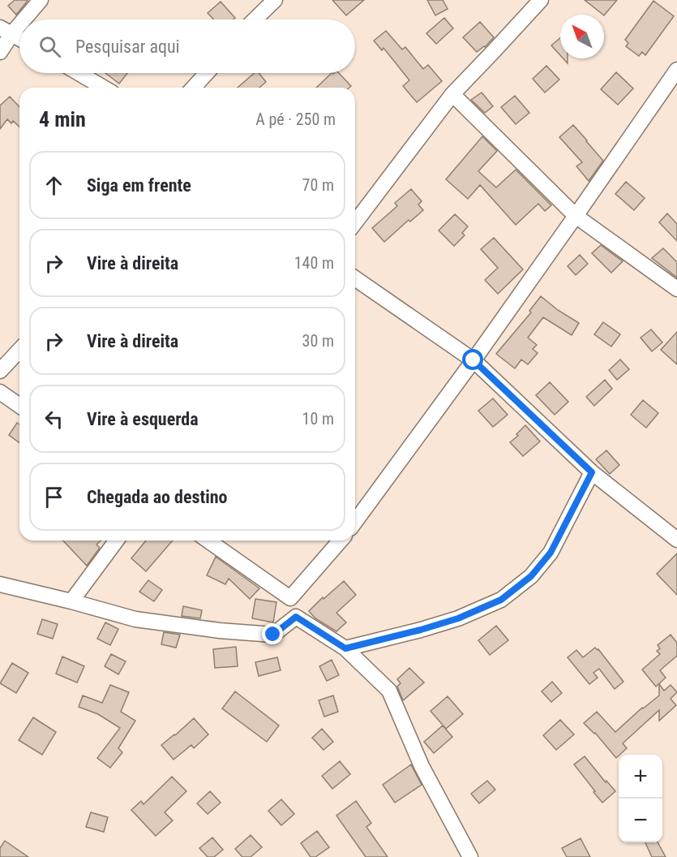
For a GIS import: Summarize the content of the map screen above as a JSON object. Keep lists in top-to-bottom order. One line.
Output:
{"north":"top left","page":{"search":"Pesquisar aqui","heading":["4 min","A pé · 250 m"],"list":[["Siga em frente","70 m"],["Vire à direita","140 m"],["Vire à direita","30 m"],["Vire à esquerda","10 m"],"Chegada ao destino"],"map_buttons":["+","−"]}}
